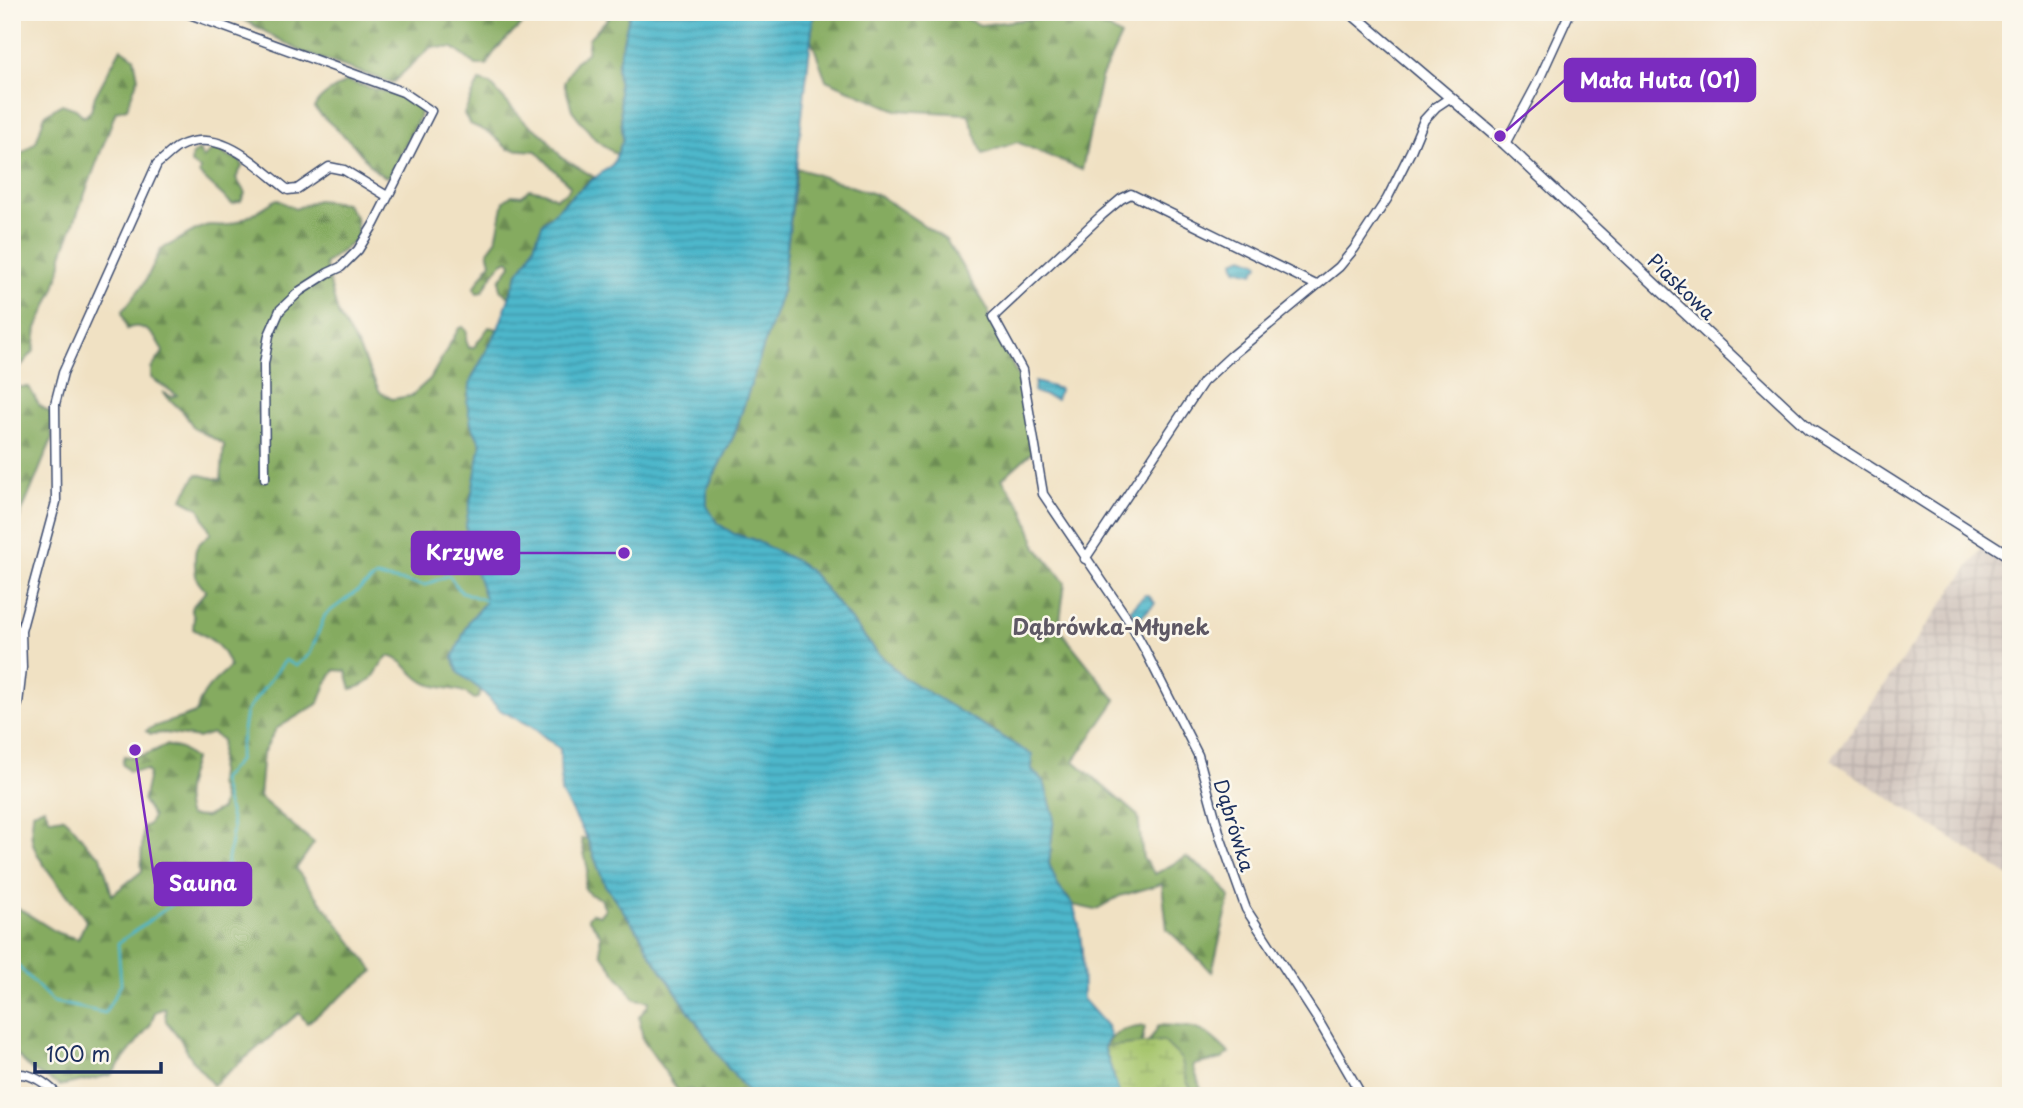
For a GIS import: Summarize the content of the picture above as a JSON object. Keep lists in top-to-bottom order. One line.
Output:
{"streets":{"street":["Piaskowa","Dąbrówka"]},"districts":["Dąbrówka-Młynek"],"places":["Mała Huta (01)","Krzywe","Sauna"],"scale_bar":"100 m"}
